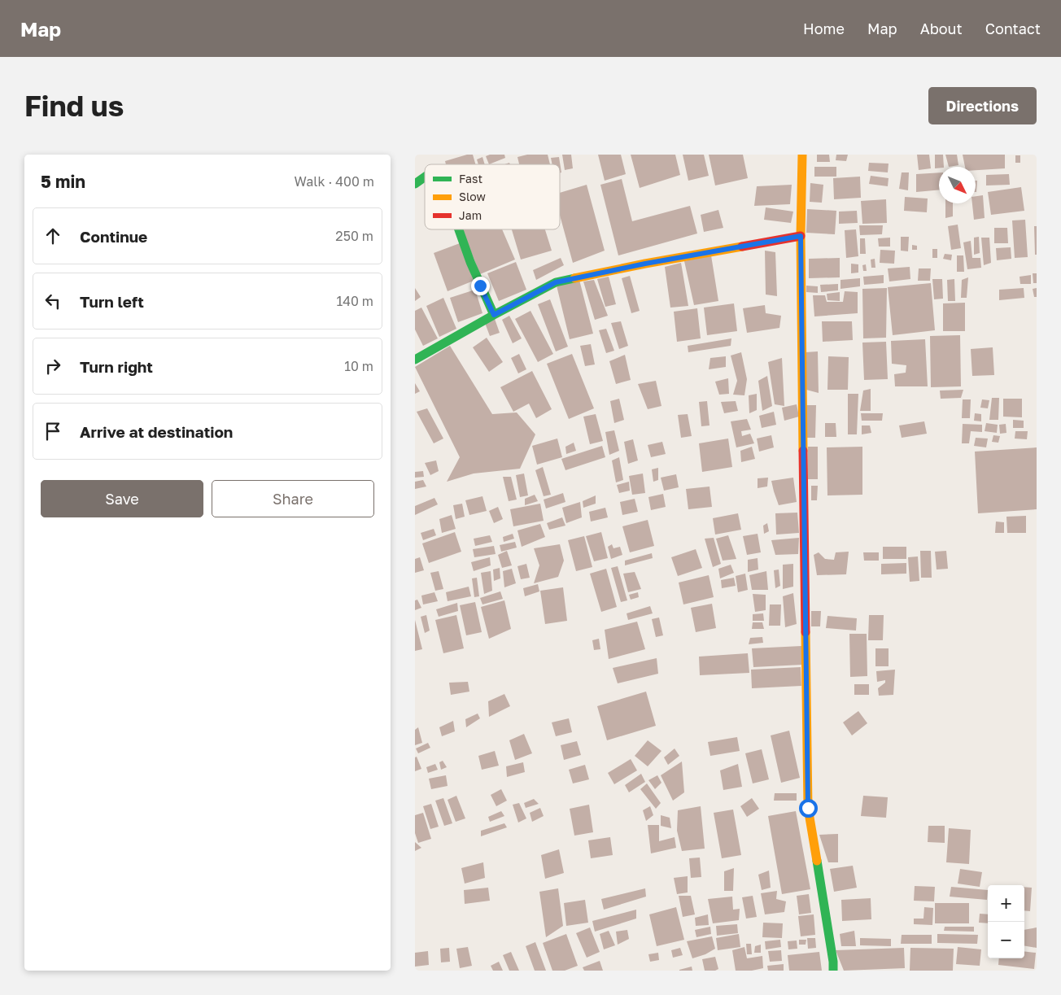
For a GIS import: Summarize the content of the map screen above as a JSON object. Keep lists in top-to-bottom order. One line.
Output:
{"legend":["Fast","Slow","Jam"],"north":"bottom right","page":{"header":"Map","nav":["Home","Map","About","Contact"],"buttons":["Directions",["Save","Share"]],"title":"Find us","heading":["5 min","Walk · 400 m"],"list":[["Continue","250 m"],["Turn left","140 m"],["Turn right","10 m"],"Arrive at destination"],"map_buttons":["+","−"]}}
